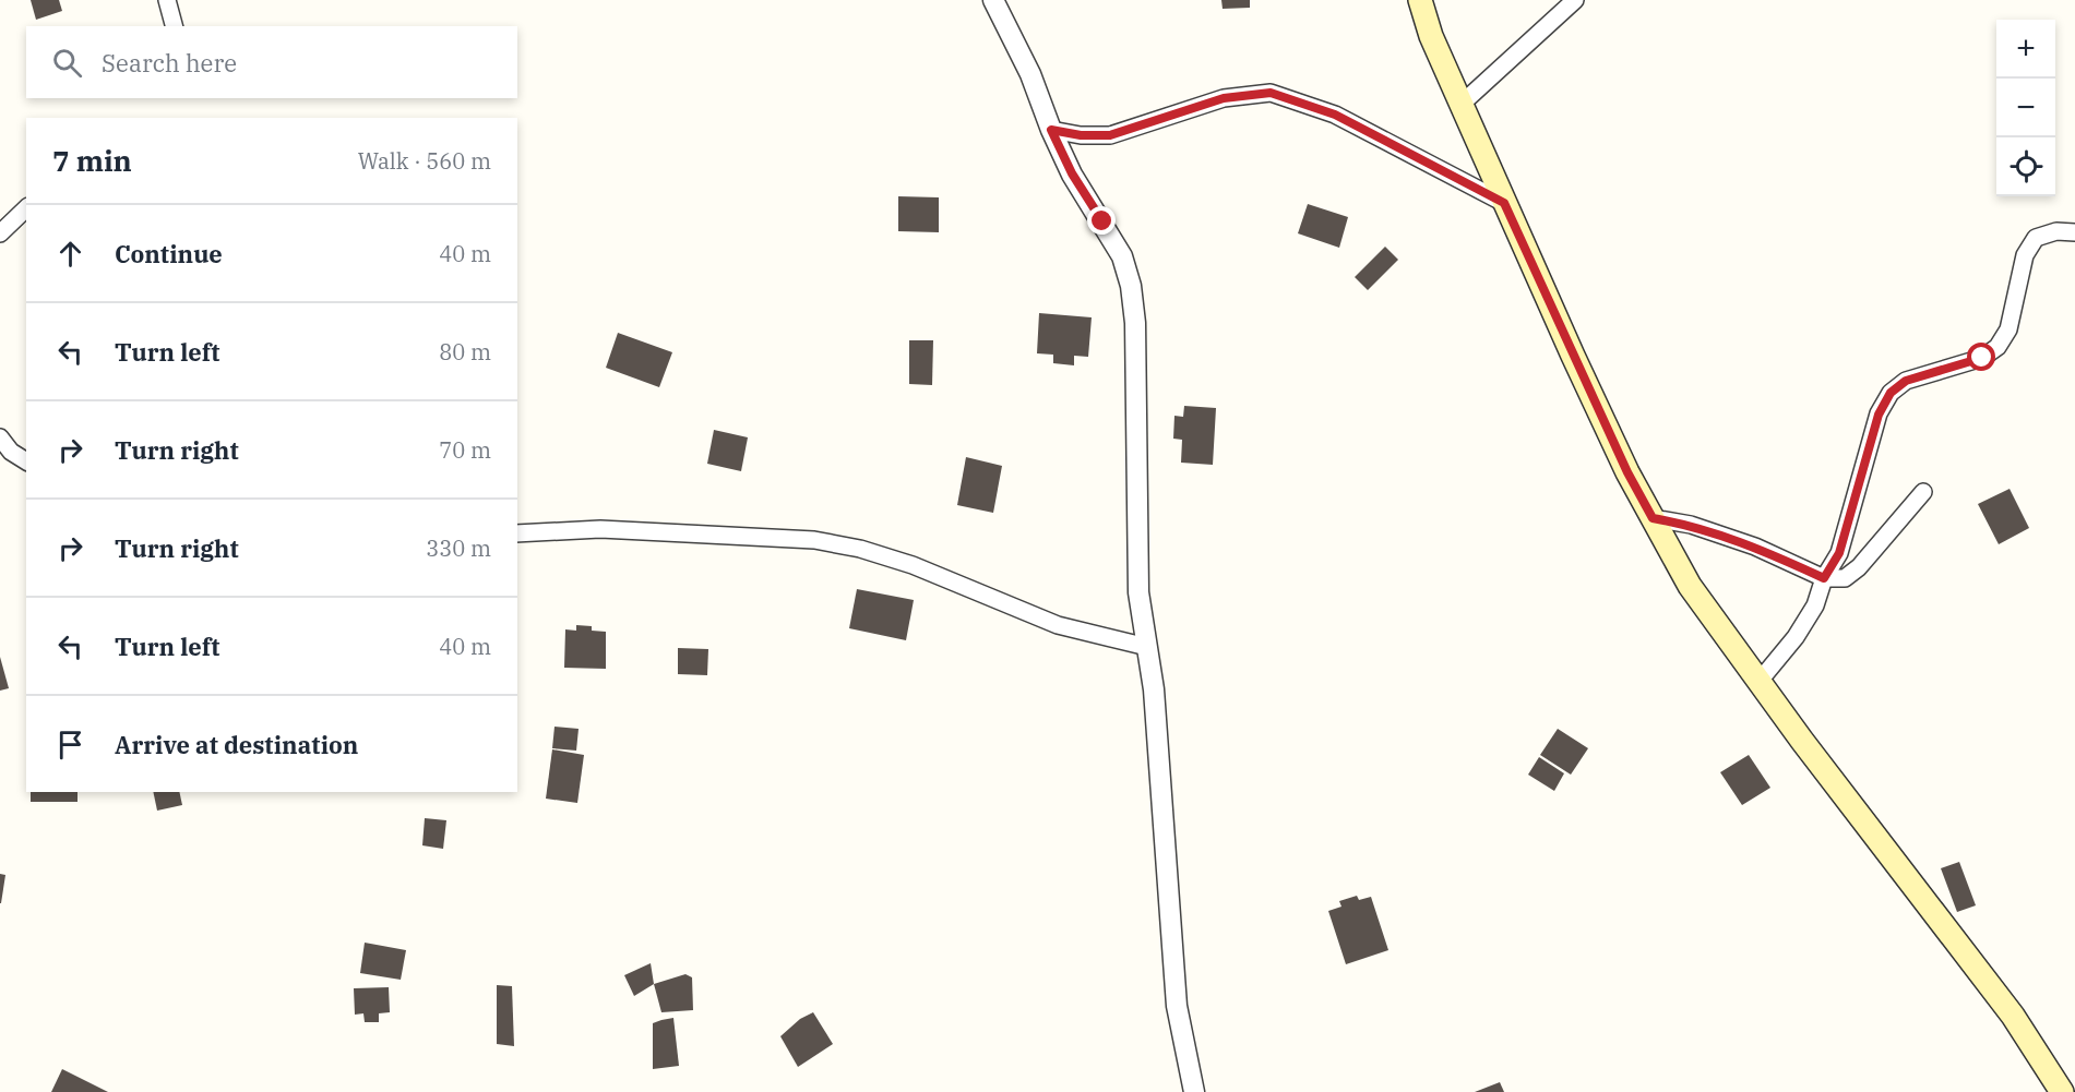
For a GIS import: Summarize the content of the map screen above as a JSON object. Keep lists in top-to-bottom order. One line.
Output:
{"page":{"map_buttons":["+","−"],"search":"Search here","heading":["7 min","Walk · 560 m"],"list":[["Continue","40 m"],["Turn left","80 m"],["Turn right","70 m"],["Turn right","330 m"],["Turn left","40 m"],"Arrive at destination"]}}
